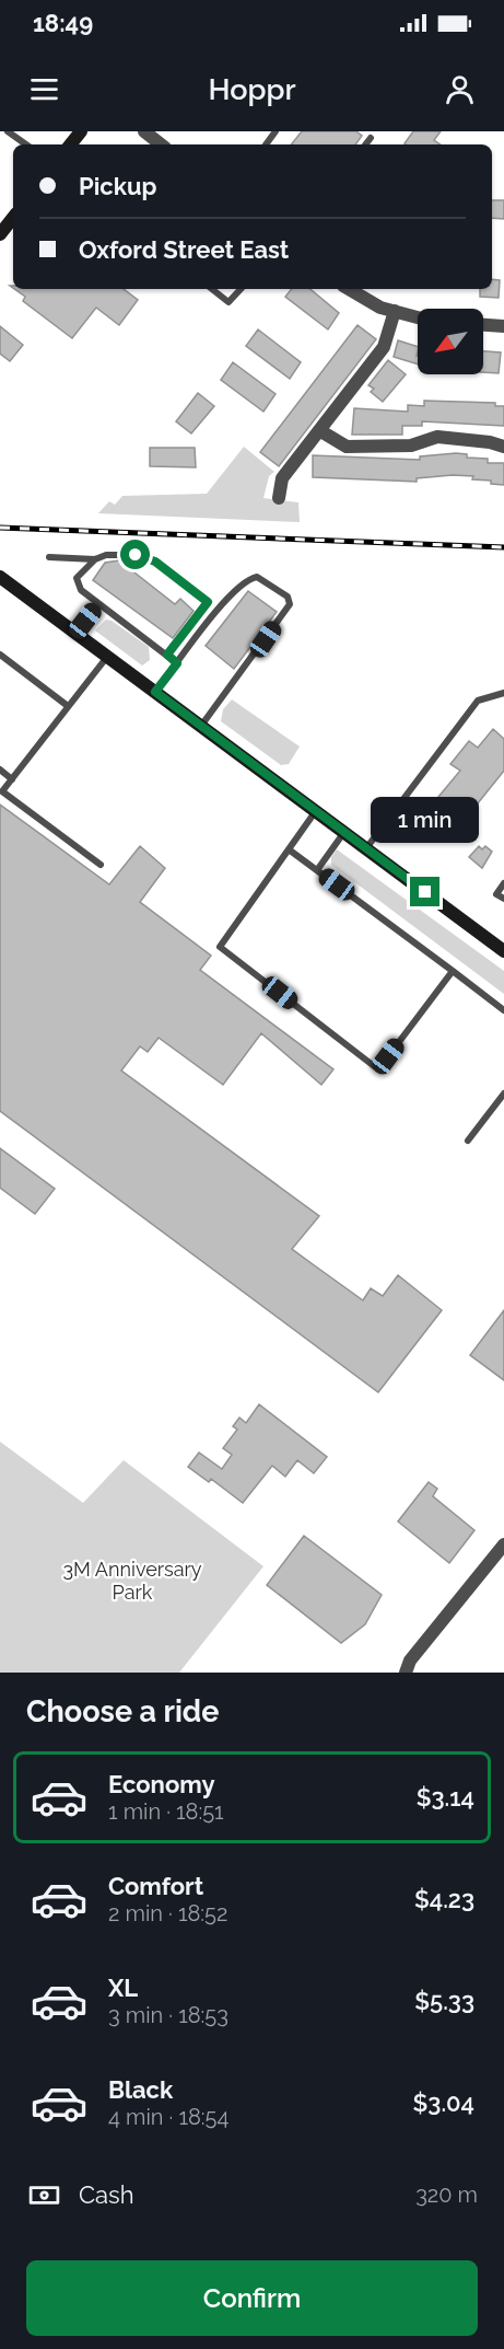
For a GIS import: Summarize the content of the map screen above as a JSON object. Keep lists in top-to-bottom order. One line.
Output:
{"parks":["3M Anniversary Park"],"north":"bottom left","page":{"status":"18:49","header":"Hoppr","banner":["Pickup","Oxford Street East"],"bubble":"1 min","heading":"Choose a ride","list":[{"name":"Economy","note":"1 min · 18:51","value":"$3.14"},{"name":"Comfort","note":"2 min · 18:52","value":"$4.23"},{"name":"XL","note":"3 min · 18:53","value":"$5.33"},{"name":"Black","note":"4 min · 18:54","value":"$3.04"}],"pay":["Cash","320 m"],"buttons":"Confirm"}}
